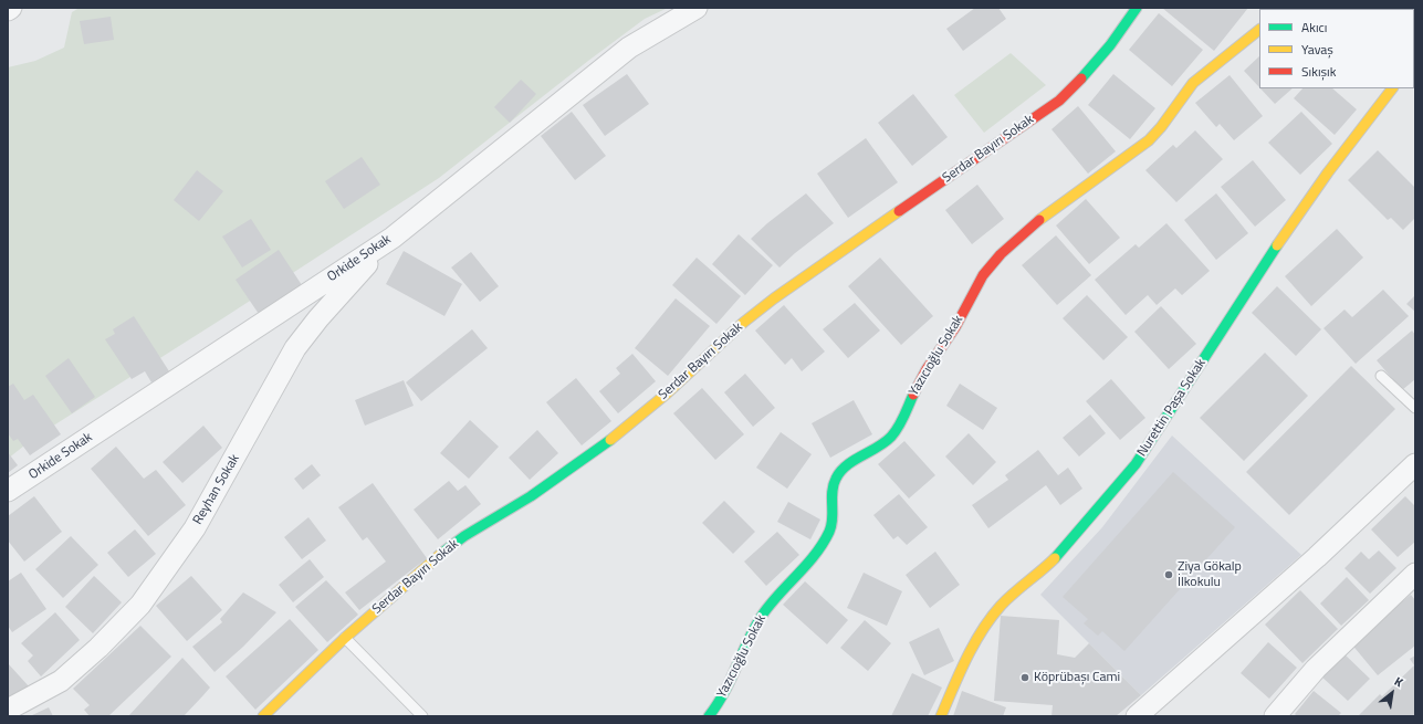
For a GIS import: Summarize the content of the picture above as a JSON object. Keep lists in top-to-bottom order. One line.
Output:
{"streets":{"street":["Serdar Bayırı Sokak","Orkide Sokak","Yazıcıoğlu Sokak","Nurettin Paşa Sokak","Reyhan Sokak"]},"crossings":[["Orkide Sokak","Reyhan Sokak"]],"places":["Ziya Gökalp İlkokulu","Köprübaşı Cami"],"legend":["Akıcı","Yavaş","Sıkışık"],"north":"top right"}
